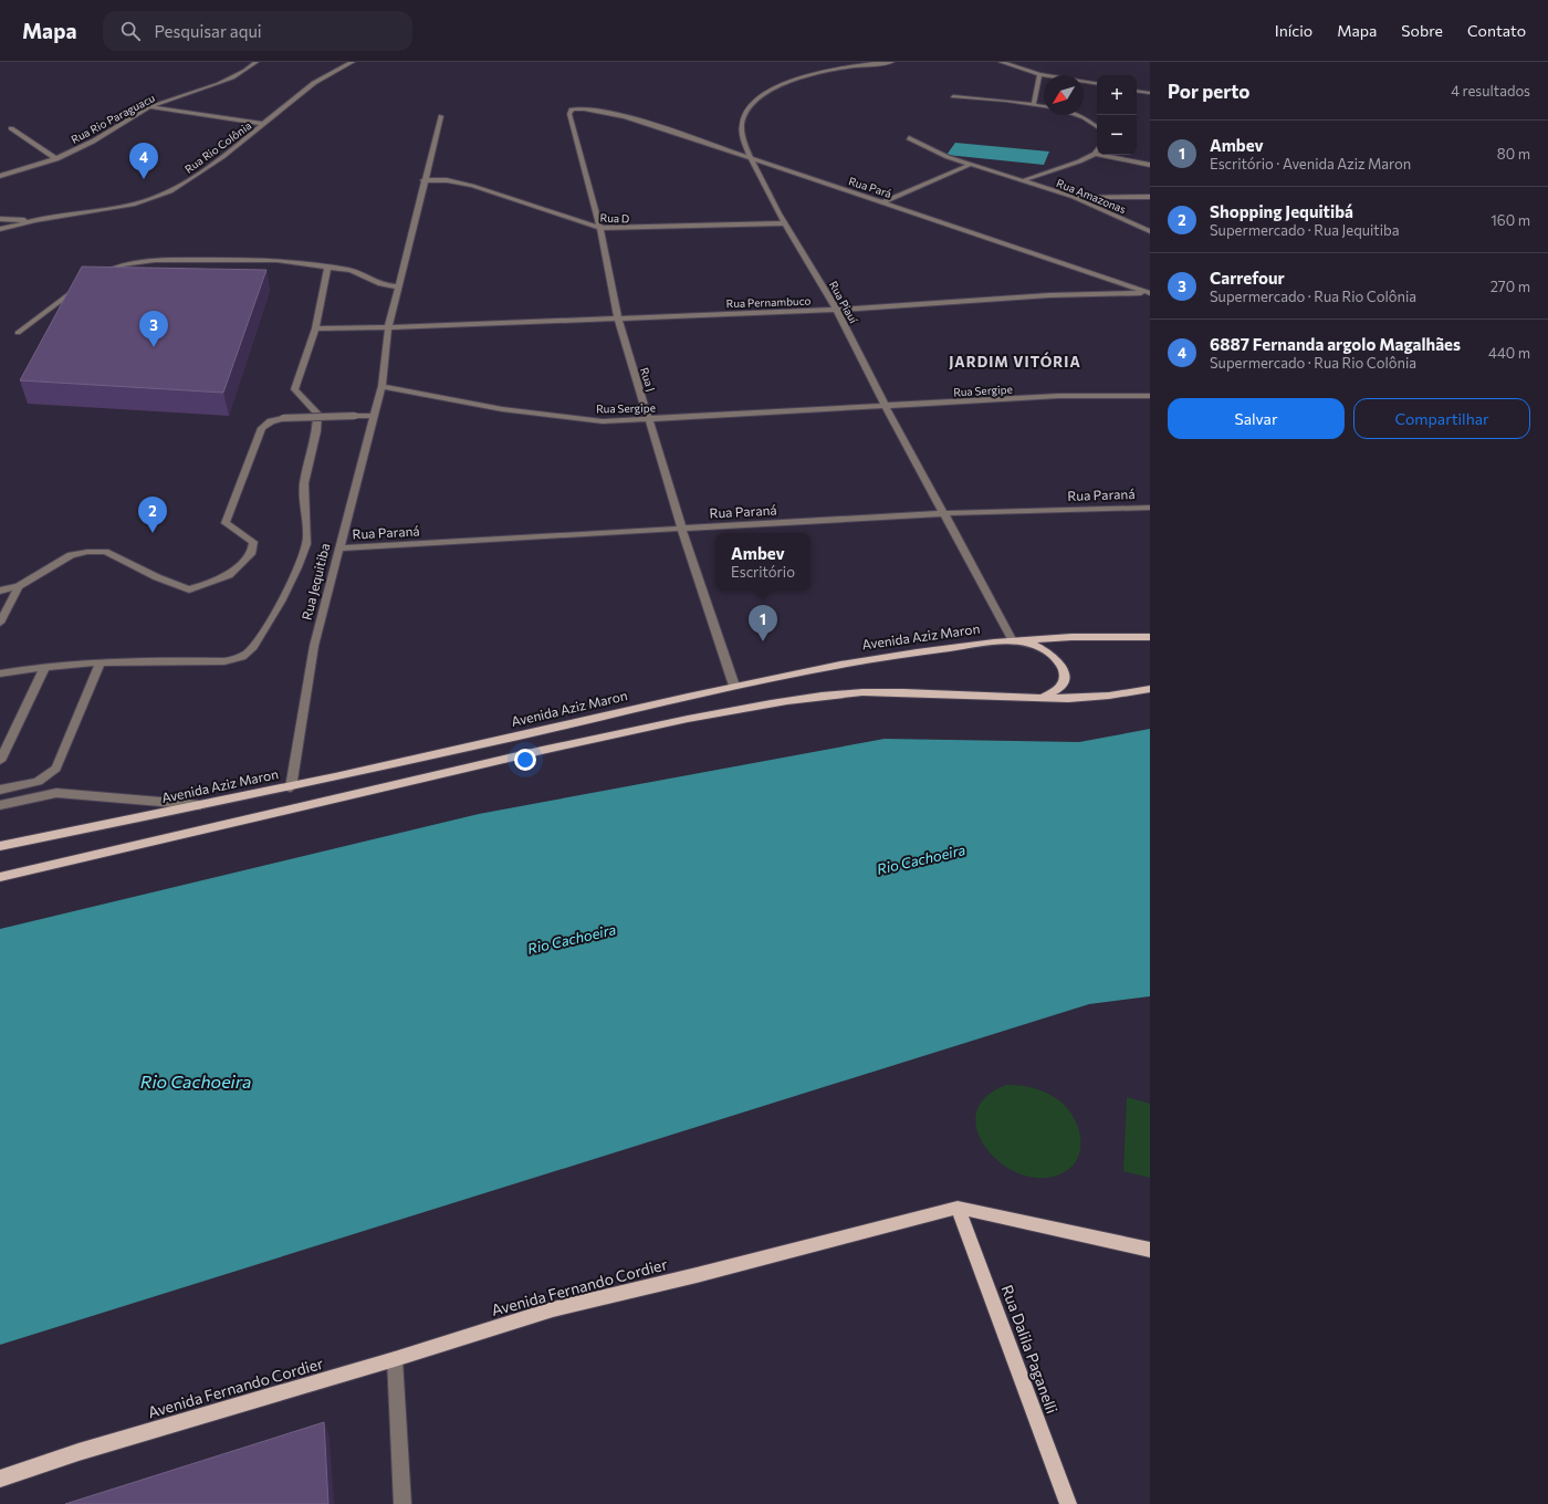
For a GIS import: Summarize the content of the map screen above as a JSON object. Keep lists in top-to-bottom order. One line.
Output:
{"streets":{"main road":["Avenida Aziz Maron","Avenida Fernando Cordier","Rua Dalila Paganelli"],"street":["Rua Rio Paraguacu","Rua Rio Colônia","Rua Pará","Rua Amazonas","Rua D","Rua Pernambuco","Rua Piauí","Rua J","Rua Sergipe","Rua Paraná","Rua Jequitiba"]},"crossings":[["Rua Pará","Rua Pernambuco"],["Rua Pará","Rua Piauí"],["Rua Pará","Rua J"],["Rua D","Rua Piauí"],["Rua D","Rua J"],["Rua Pernambuco","Rua Piauí"],["Rua Pernambuco","Rua J"],["Rua Piauí","Rua Sergipe"],["Rua Piauí","Rua Paraná"],["Rua Piauí","Avenida Aziz Maron"],["Rua J","Rua Sergipe"],["Rua J","Rua Paraná"],["Rua J","Avenida Aziz Maron"],["Rua Sergipe","Rua Jequitiba"],["Rua Paraná","Rua Jequitiba"],["Rua Jequitiba","Avenida Aziz Maron"],["Avenida Fernando Cordier","Rua Dalila Paganelli"]],"districts":["JARDIM VITÓRIA"],"water":["Rio Cachoeira"],"north":"bottom left","page":{"header":"Mapa","search":"Pesquisar aqui","nav":["Início","Mapa","Sobre","Contato"],"heading":["Por perto","4 resultados"],"map_buttons":["+","−"],"list":[{"mark":"1","name":"Ambev","note":"Escritório · Avenida Aziz Maron","value":"80 m"},{"mark":"2","name":"Shopping Jequitibá","note":"Supermercado · Rua Jequitiba","value":"160 m"},{"mark":"3","name":"Carrefour","note":"Supermercado · Rua Rio Colônia","value":"270 m"},{"mark":"4","name":"6887 Fernanda argolo Magalhães","note":"Supermercado · Rua Rio Colônia","value":"440 m"}],"pins":["4","3","2","1"],"buttons":["Salvar","Compartilhar"],"popup":["Ambev","Escritório"]}}
